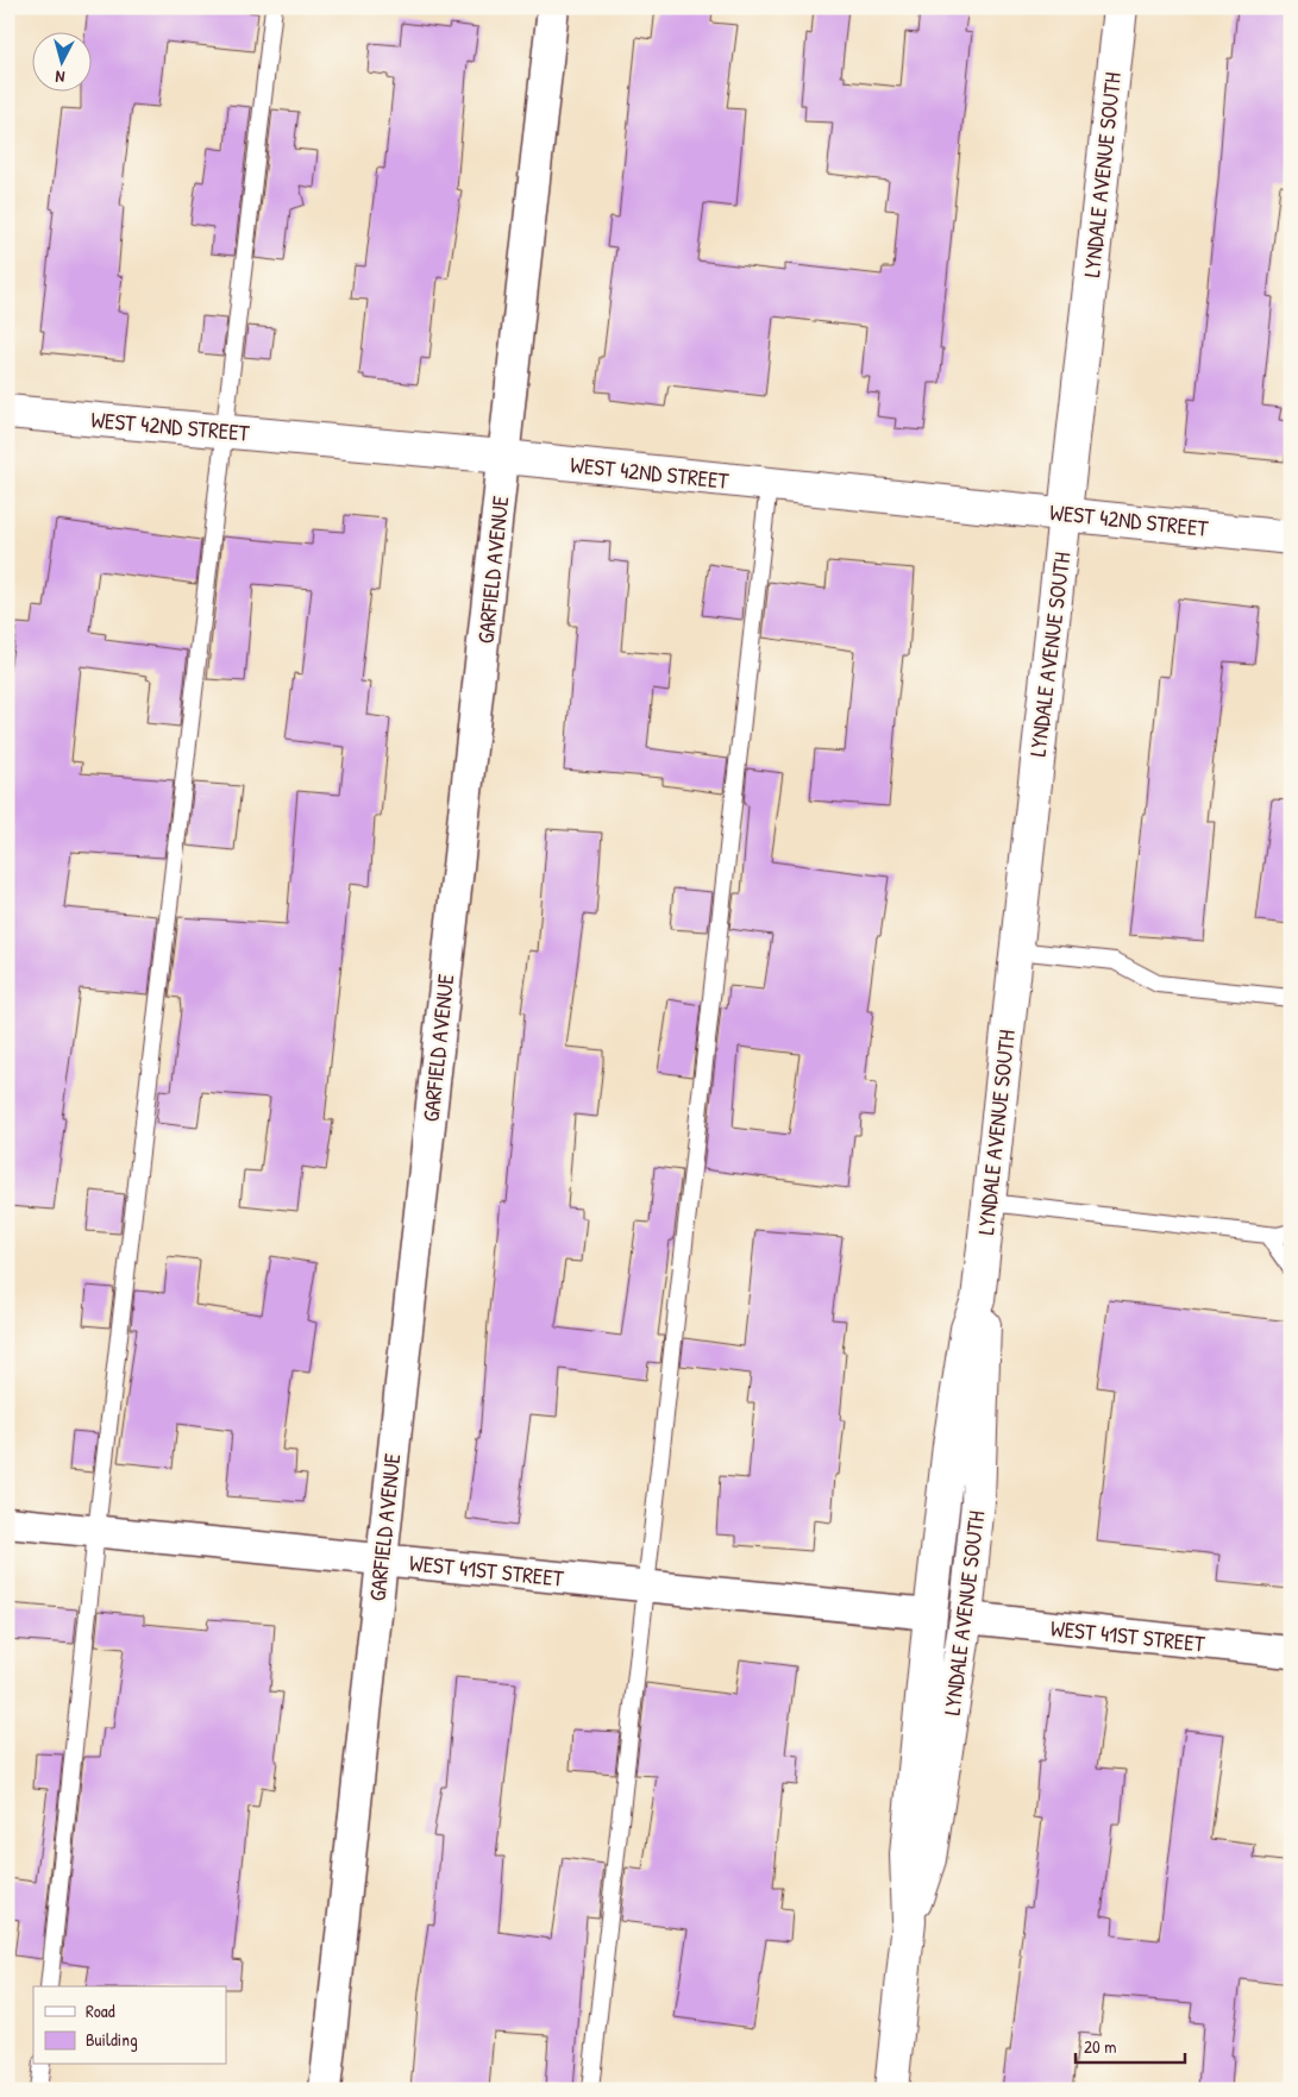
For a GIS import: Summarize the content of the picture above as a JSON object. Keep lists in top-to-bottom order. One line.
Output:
{"streets":{"main road":["LYNDALE AVENUE SOUTH","WEST 42ND STREET"],"street":["GARFIELD AVENUE","WEST 41ST STREET"]},"crossings":[["LYNDALE AVENUE SOUTH","WEST 42ND STREET"],["LYNDALE AVENUE SOUTH","WEST 41ST STREET"],["WEST 42ND STREET","GARFIELD AVENUE"],["GARFIELD AVENUE","WEST 41ST STREET"]],"legend":["Road","Building"],"scale_bar":"20 m","north":"bottom"}
